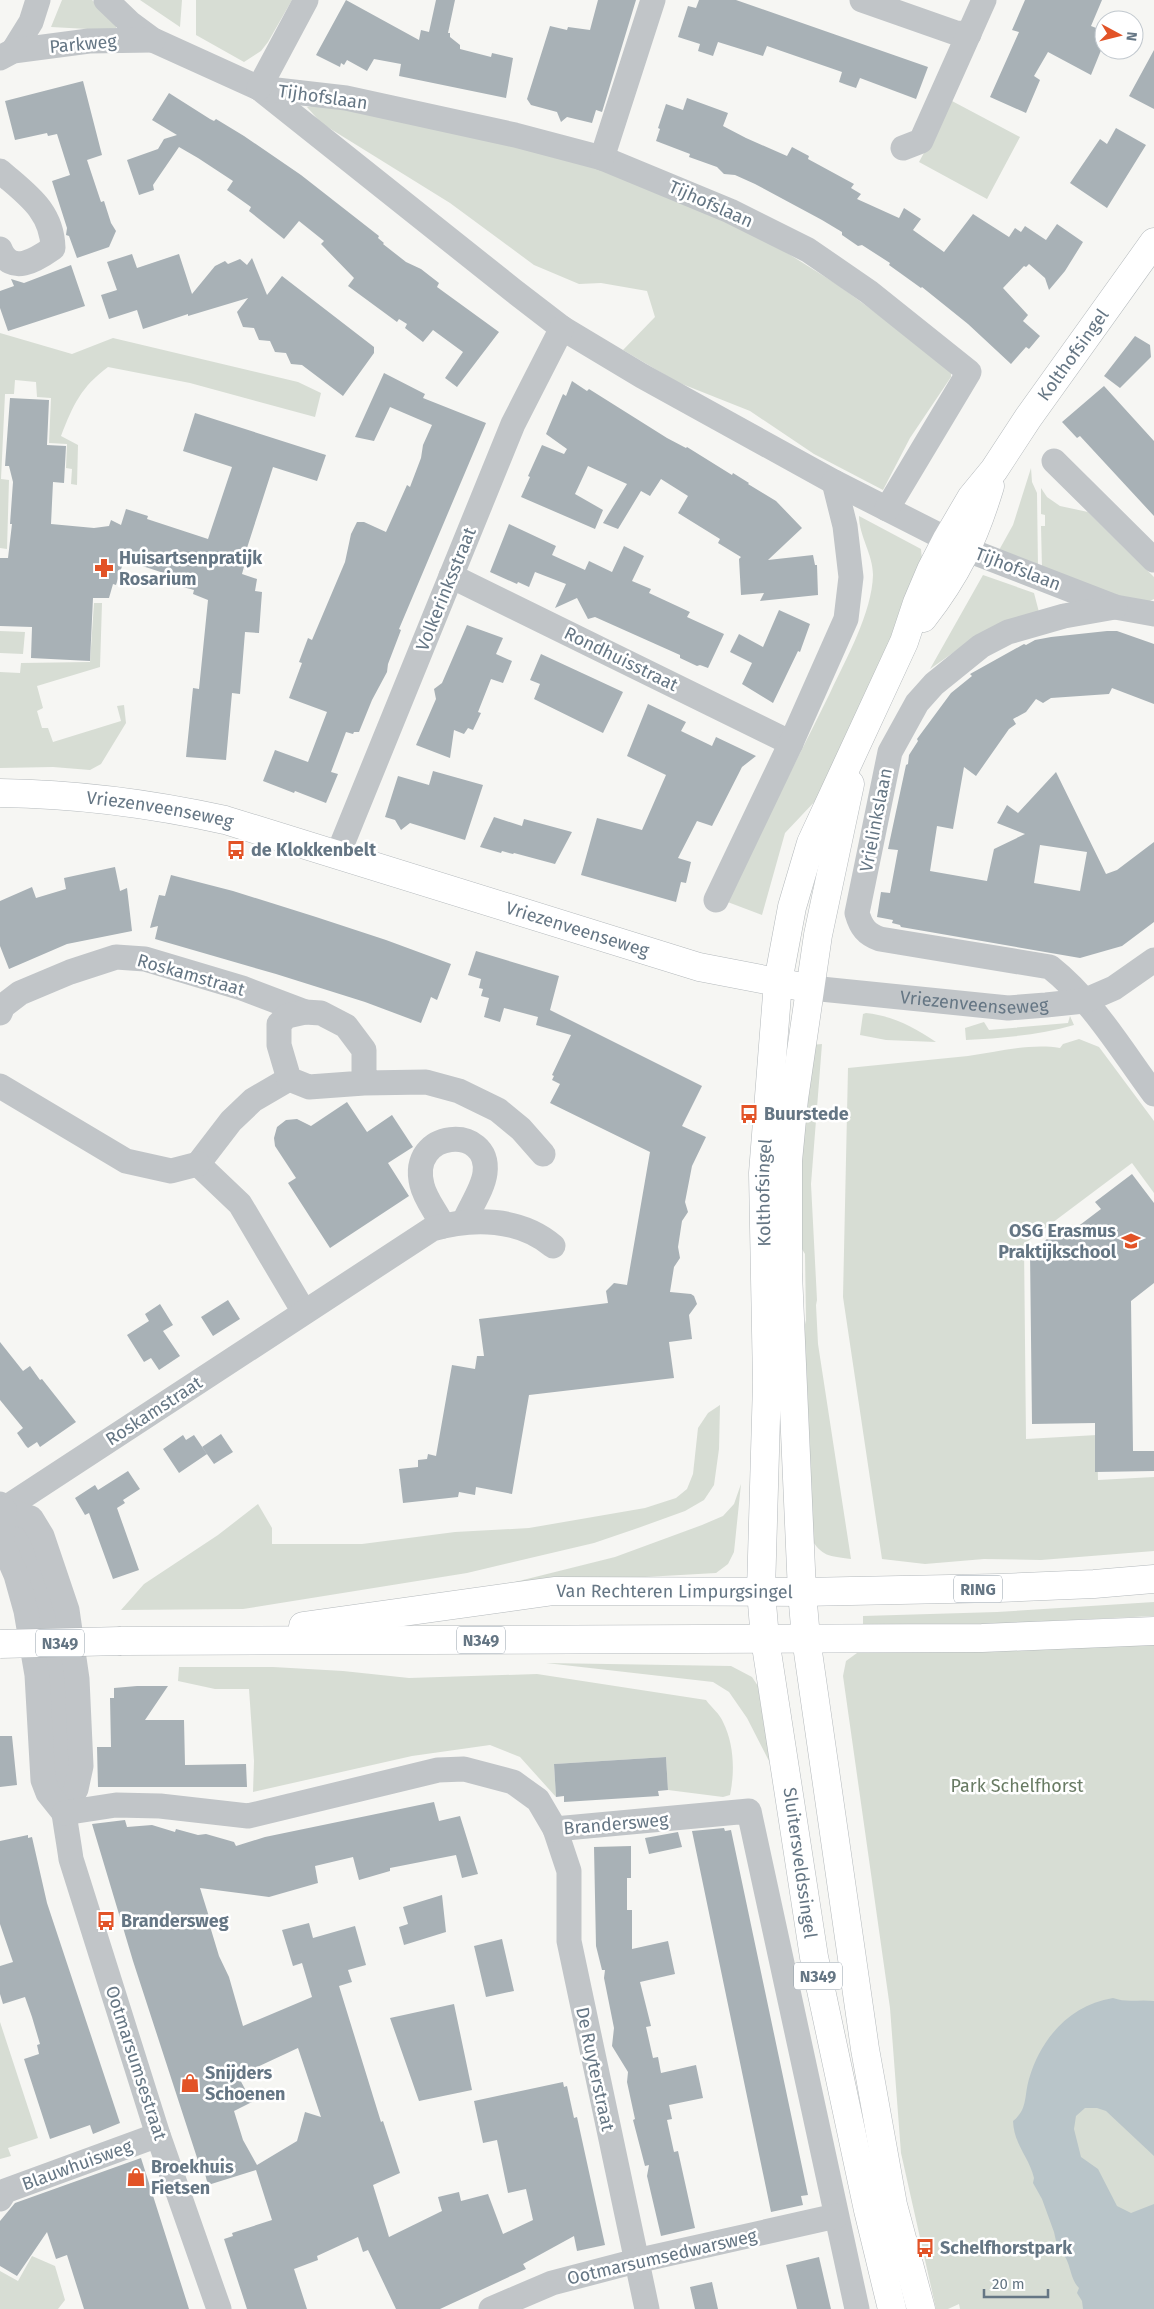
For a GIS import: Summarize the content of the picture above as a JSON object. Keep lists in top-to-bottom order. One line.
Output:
{"streets":{"main road":["Kolthofsingel","Vriezenveenseweg","RING","Van Rechteren Limpurgsingel","N349","Sluitersveldssingel"],"street":["Parkweg","Tijhofslaan","Volkerinksstraat","Rondhuisstraat","Vrielinkslaan","Roskamstraat","Brandersweg","Ootmarsumsestraat","De Ruyterstraat","Blauwhuisweg","Ootmarsumsedwarsweg"]},"crossings":[["Parkweg","Tijhofslaan"],["Tijhofslaan","Kolthofsingel"],["Tijhofslaan","Volkerinksstraat"],["Tijhofslaan","Vrielinkslaan"],["Kolthofsingel","Vriezenveenseweg"],["Kolthofsingel","Van Rechteren Limpurgsingel"],["Kolthofsingel","N349"],["Kolthofsingel","Sluitersveldssingel"],["Volkerinksstraat","Rondhuisstraat"],["Volkerinksstraat","Vriezenveenseweg"],["Vriezenveenseweg","Vrielinkslaan"],["Roskamstraat","Ootmarsumsestraat"],["Van Rechteren Limpurgsingel","N349"],["Van Rechteren Limpurgsingel","Sluitersveldssingel"],["Brandersweg","Sluitersveldssingel"],["Brandersweg","Ootmarsumsestraat"],["Brandersweg","De Ruyterstraat"],["Sluitersveldssingel","Ootmarsumsedwarsweg"],["Ootmarsumsestraat","Blauwhuisweg"],["De Ruyterstraat","Ootmarsumsedwarsweg"]],"parks":["Park Schelfhorst"],"places":{"pharmacy":["Huisartsenpratijk Rosarium"],"bus stop":["de Klokkenbelt","Buurstede","Brandersweg","Schelfhorstpark"],"school or university":["OSG Erasmus Praktijkschool"],"shop":["Snijders Schoenen","Broekhuis Fietsen"]},"scale_bar":"20 m","north":"right"}
